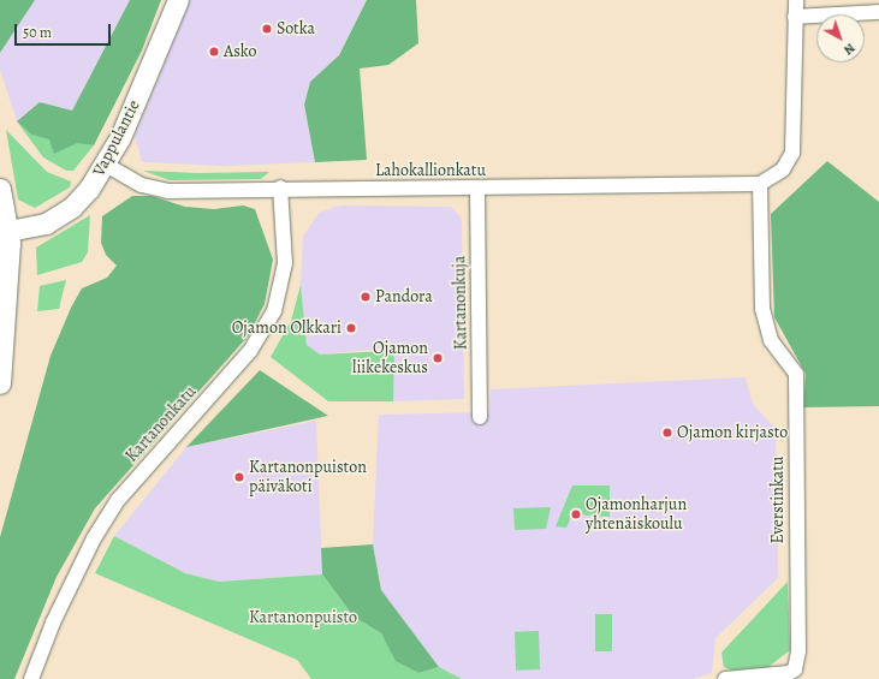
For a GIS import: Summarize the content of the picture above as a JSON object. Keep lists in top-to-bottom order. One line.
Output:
{"streets":{"street":["Vappulantie","Lahokallionkatu","Kartanonkuja","Kartanonkatu","Everstinkatu"]},"crossings":[["Vappulantie","Lahokallionkatu"],["Lahokallionkatu","Kartanonkuja"],["Lahokallionkatu","Kartanonkatu"],["Lahokallionkatu","Everstinkatu"]],"parks":["Kartanonpuisto"],"places":["Sotka","Asko","Pandora","Ojamon Olkkari","Ojamon liikekeskus","Ojamon kirjasto","Kartanonpuiston päiväkoti","Ojamonharjun yhtenäiskoulu"],"scale_bar":"50 m","north":"bottom right"}
